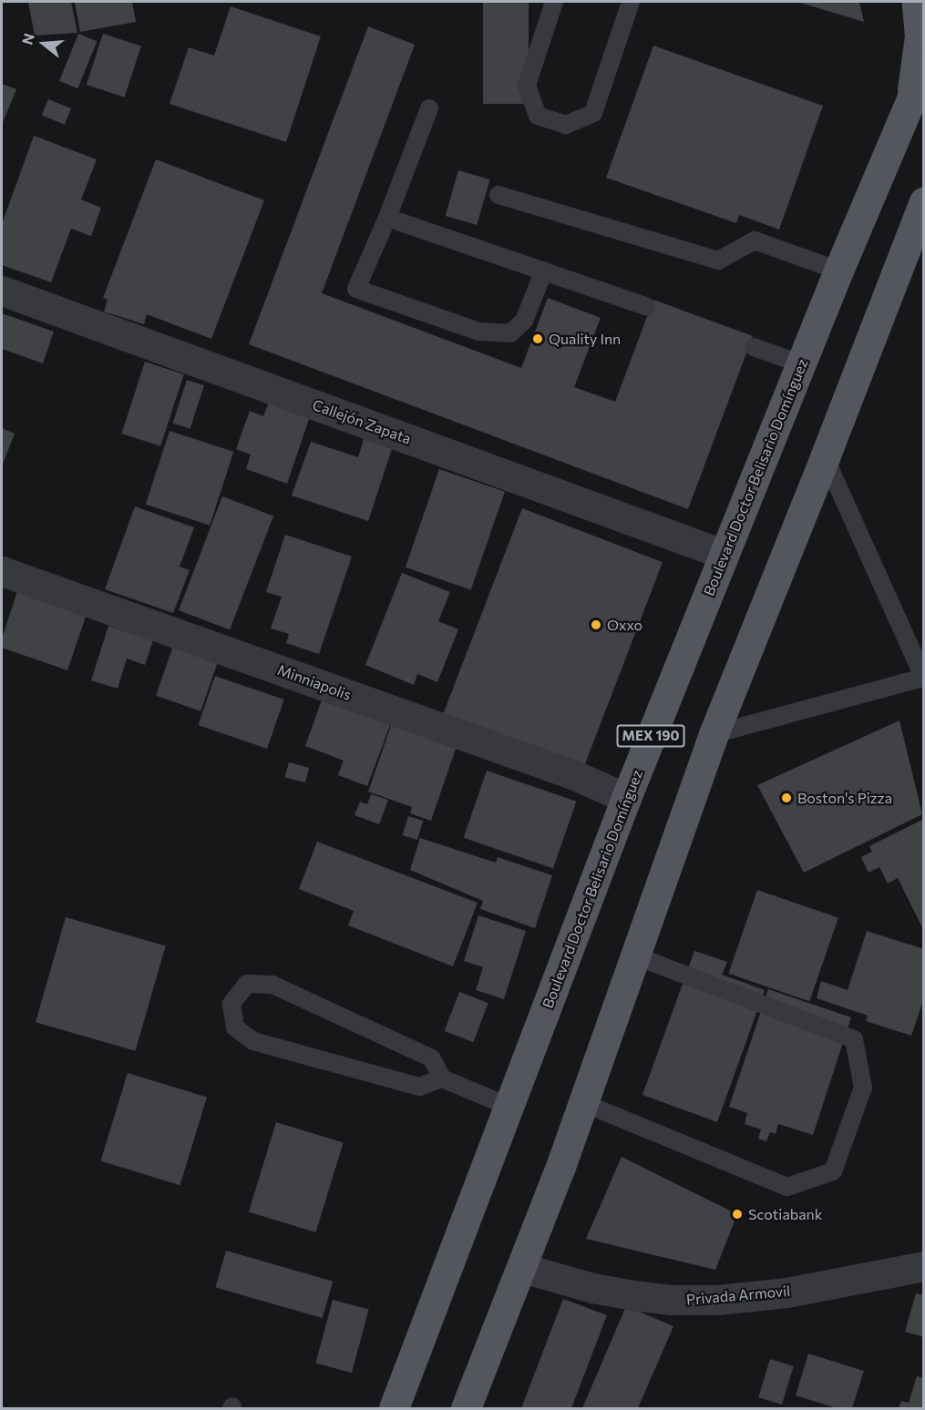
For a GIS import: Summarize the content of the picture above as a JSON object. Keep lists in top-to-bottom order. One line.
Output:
{"streets":{"main road":["Boulevard Doctor Belisario Domínguez","MEX 190"],"street":["Callejón Zapata","Minniapolis","Privada Armovil"]},"crossings":[["Callejón Zapata","Boulevard Doctor Belisario Domínguez"],["Boulevard Doctor Belisario Domínguez","Minniapolis"]],"places":["Quality Inn","Oxxo","Boston's Pizza","Scotiabank"],"north":"left"}
